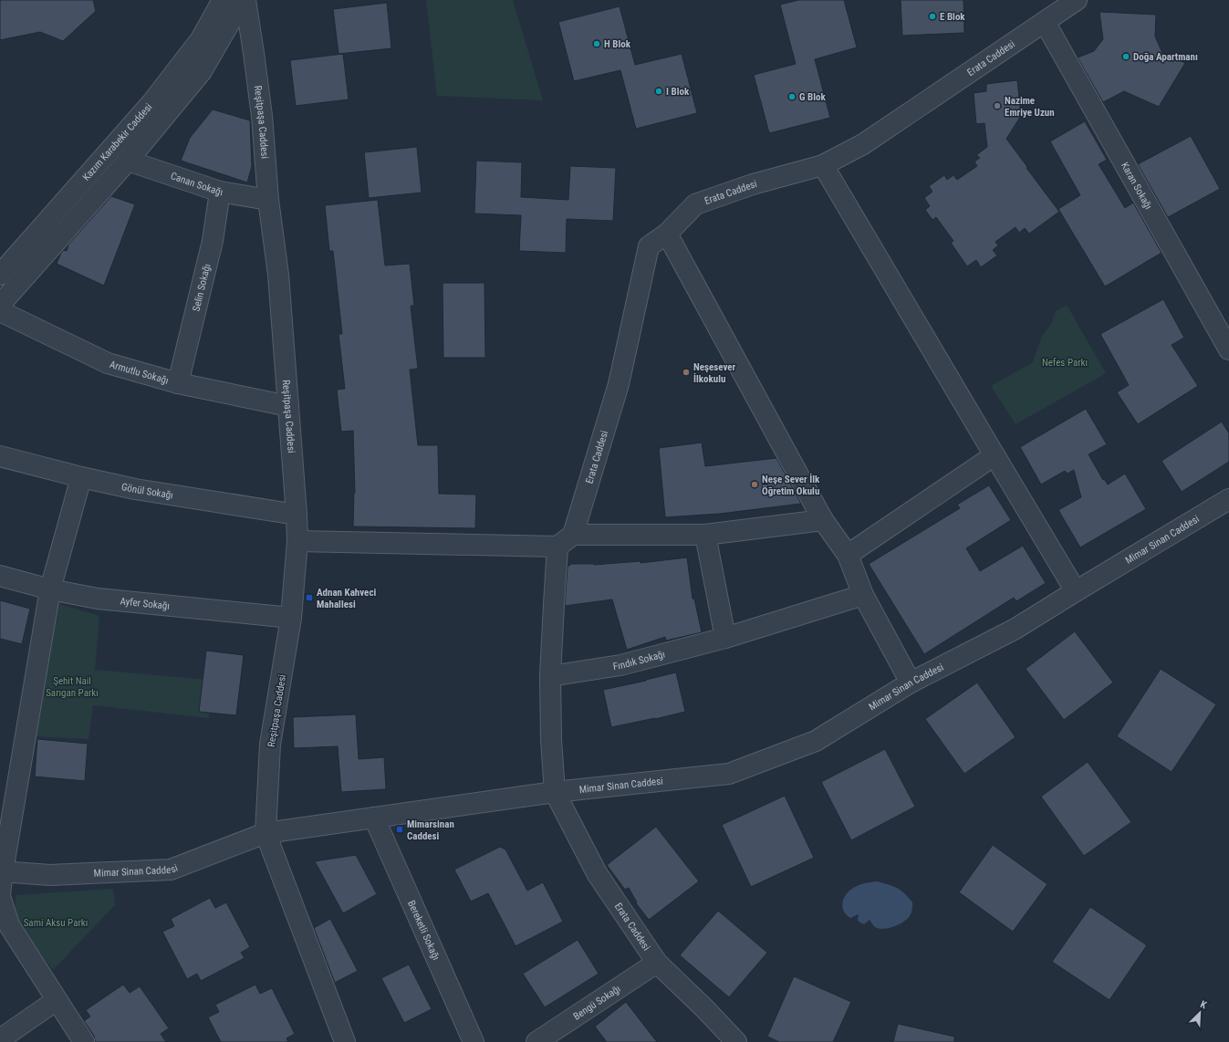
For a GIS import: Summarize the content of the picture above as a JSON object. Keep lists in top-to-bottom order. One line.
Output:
{"streets":{"street":["Erata Caddesi","Reşitpaşa Caddesi","Kazım Karabekir Caddesi","Canan Sokağı","Karan Sokağı","Selin Sokağı","Armutlu Sokağı","Gönül Sokağı","Mimar Sinan Caddesi","Ayfer Sokağı","Fındık Sokağı","Bereketli Sokağı","Bengü Sokağı"]},"crossings":[["Erata Caddesi","Karan Sokağı"],["Erata Caddesi","Mimar Sinan Caddesi"],["Erata Caddesi","Fındık Sokağı"],["Erata Caddesi","Bengü Sokağı"],["Reşitpaşa Caddesi","Canan Sokağı"],["Reşitpaşa Caddesi","Armutlu Sokağı"],["Reşitpaşa Caddesi","Gönül Sokağı"],["Reşitpaşa Caddesi","Mimar Sinan Caddesi"],["Reşitpaşa Caddesi","Ayfer Sokağı"],["Canan Sokağı","Selin Sokağı"],["Selin Sokağı","Armutlu Sokağı"],["Mimar Sinan Caddesi","Bereketli Sokağı"]],"parks":["Nefes Parkı","Şehit Nail Sarıgan Parkı","Sami Aksu Parkı"],"places":{"other":["E Blok","H Blok","Doğa Apartmanı","I Blok","G Blok","Nazime Emriye Uzun","Neşesever İlkokulu","Neşe Sever İlk Öğretim Okulu"],"transit":["Adnan Kahveci Mahallesi","Mimarsinan Caddesi"]},"north":"top right"}
